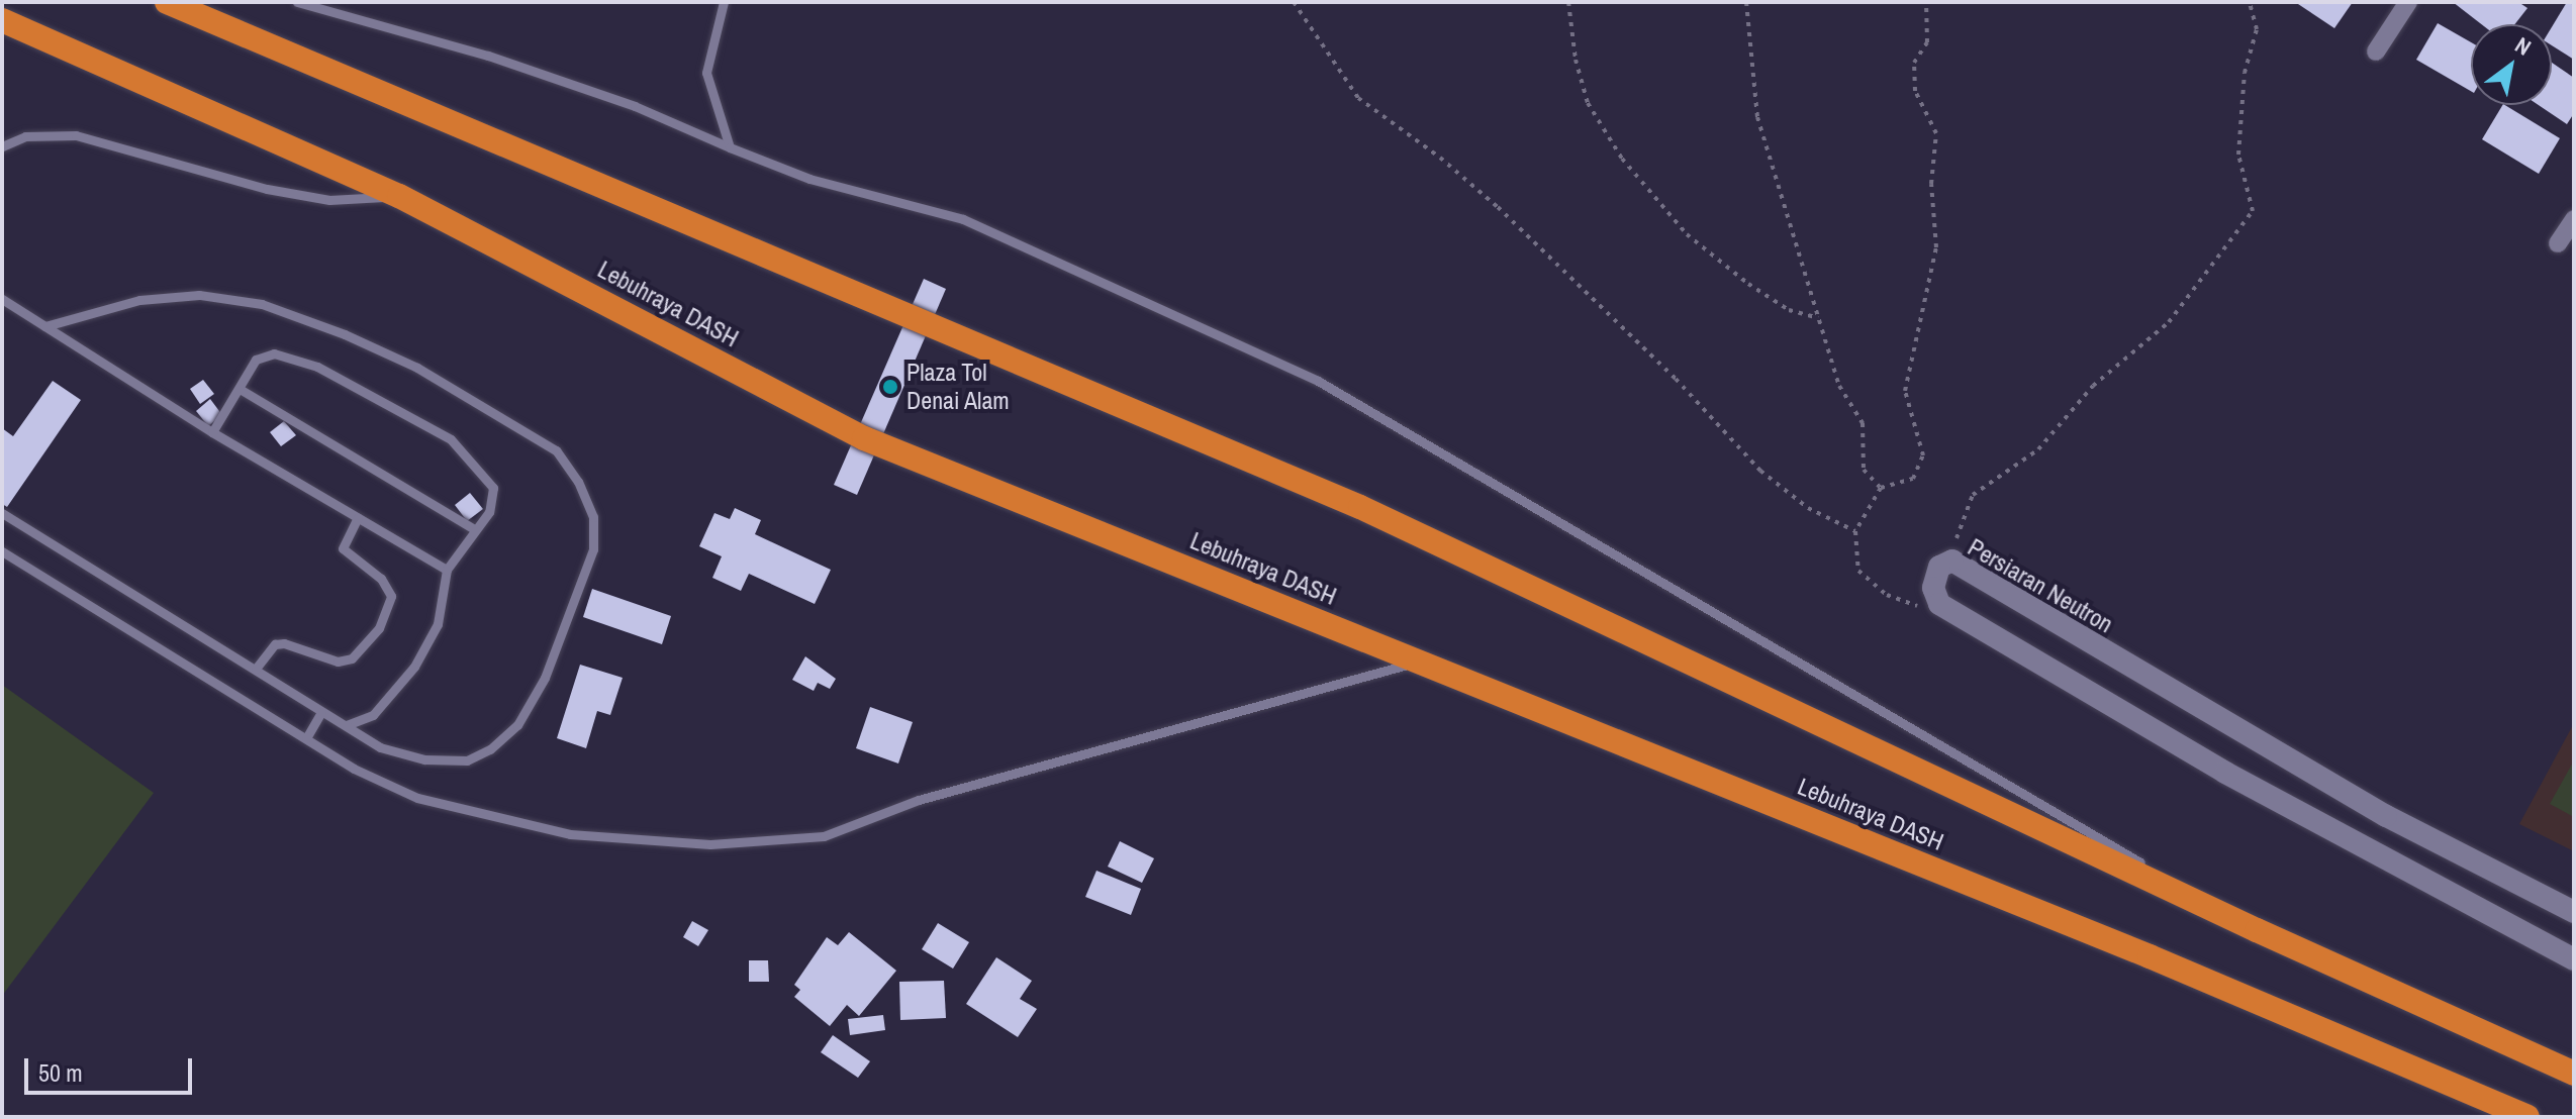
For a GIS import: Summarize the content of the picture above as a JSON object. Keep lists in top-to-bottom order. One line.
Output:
{"streets":{"highway":["Lebuhraya DASH"],"street":["Persiaran Neutron"]},"places":["Plaza Tol Denai Alam"],"scale_bar":"50 m","north":"top right"}
